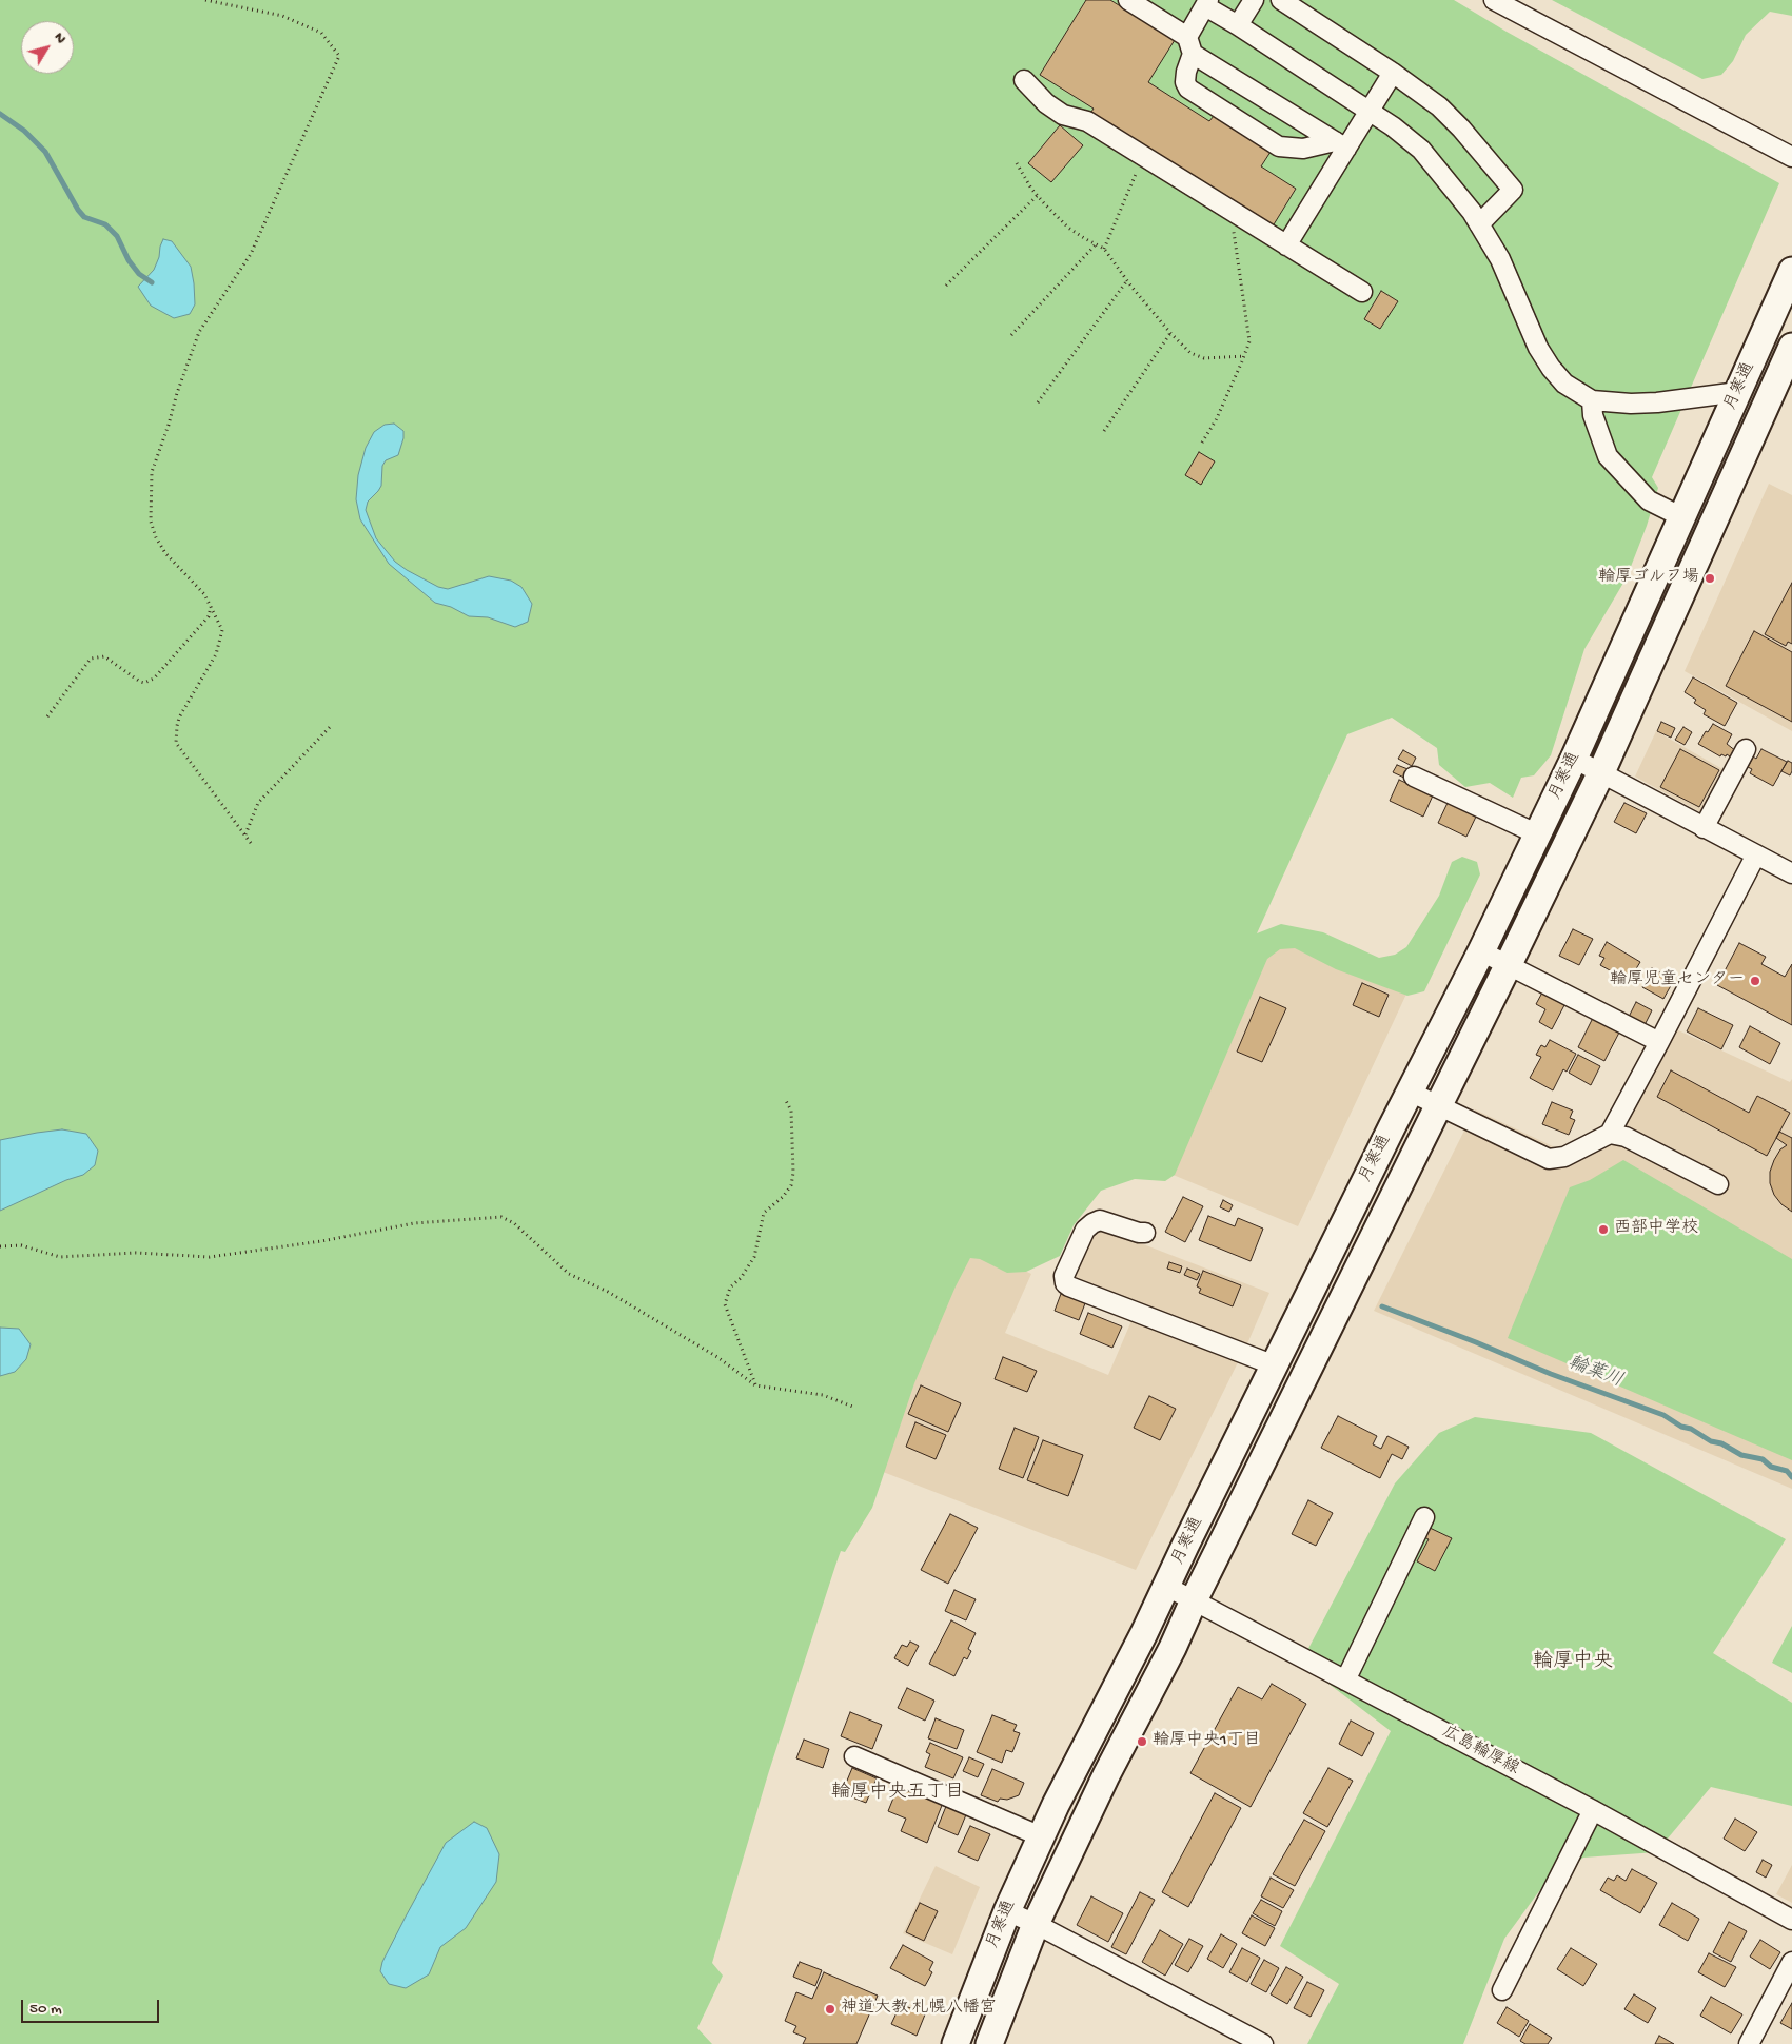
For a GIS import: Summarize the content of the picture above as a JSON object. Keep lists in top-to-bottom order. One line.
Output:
{"streets":{"highway":["月寒通"],"street":["広島輪厚線"]},"crossings":[["月寒通","広島輪厚線"]],"districts":["輪厚中央","輪厚中央五丁目"],"water":["輪葉川"],"places":["輪厚ゴルフ場","輪厚児童センター","西部中学校","輪厚中央1丁目","神道大教 札幌八幡宮"],"scale_bar":"50 m","north":"top right"}
